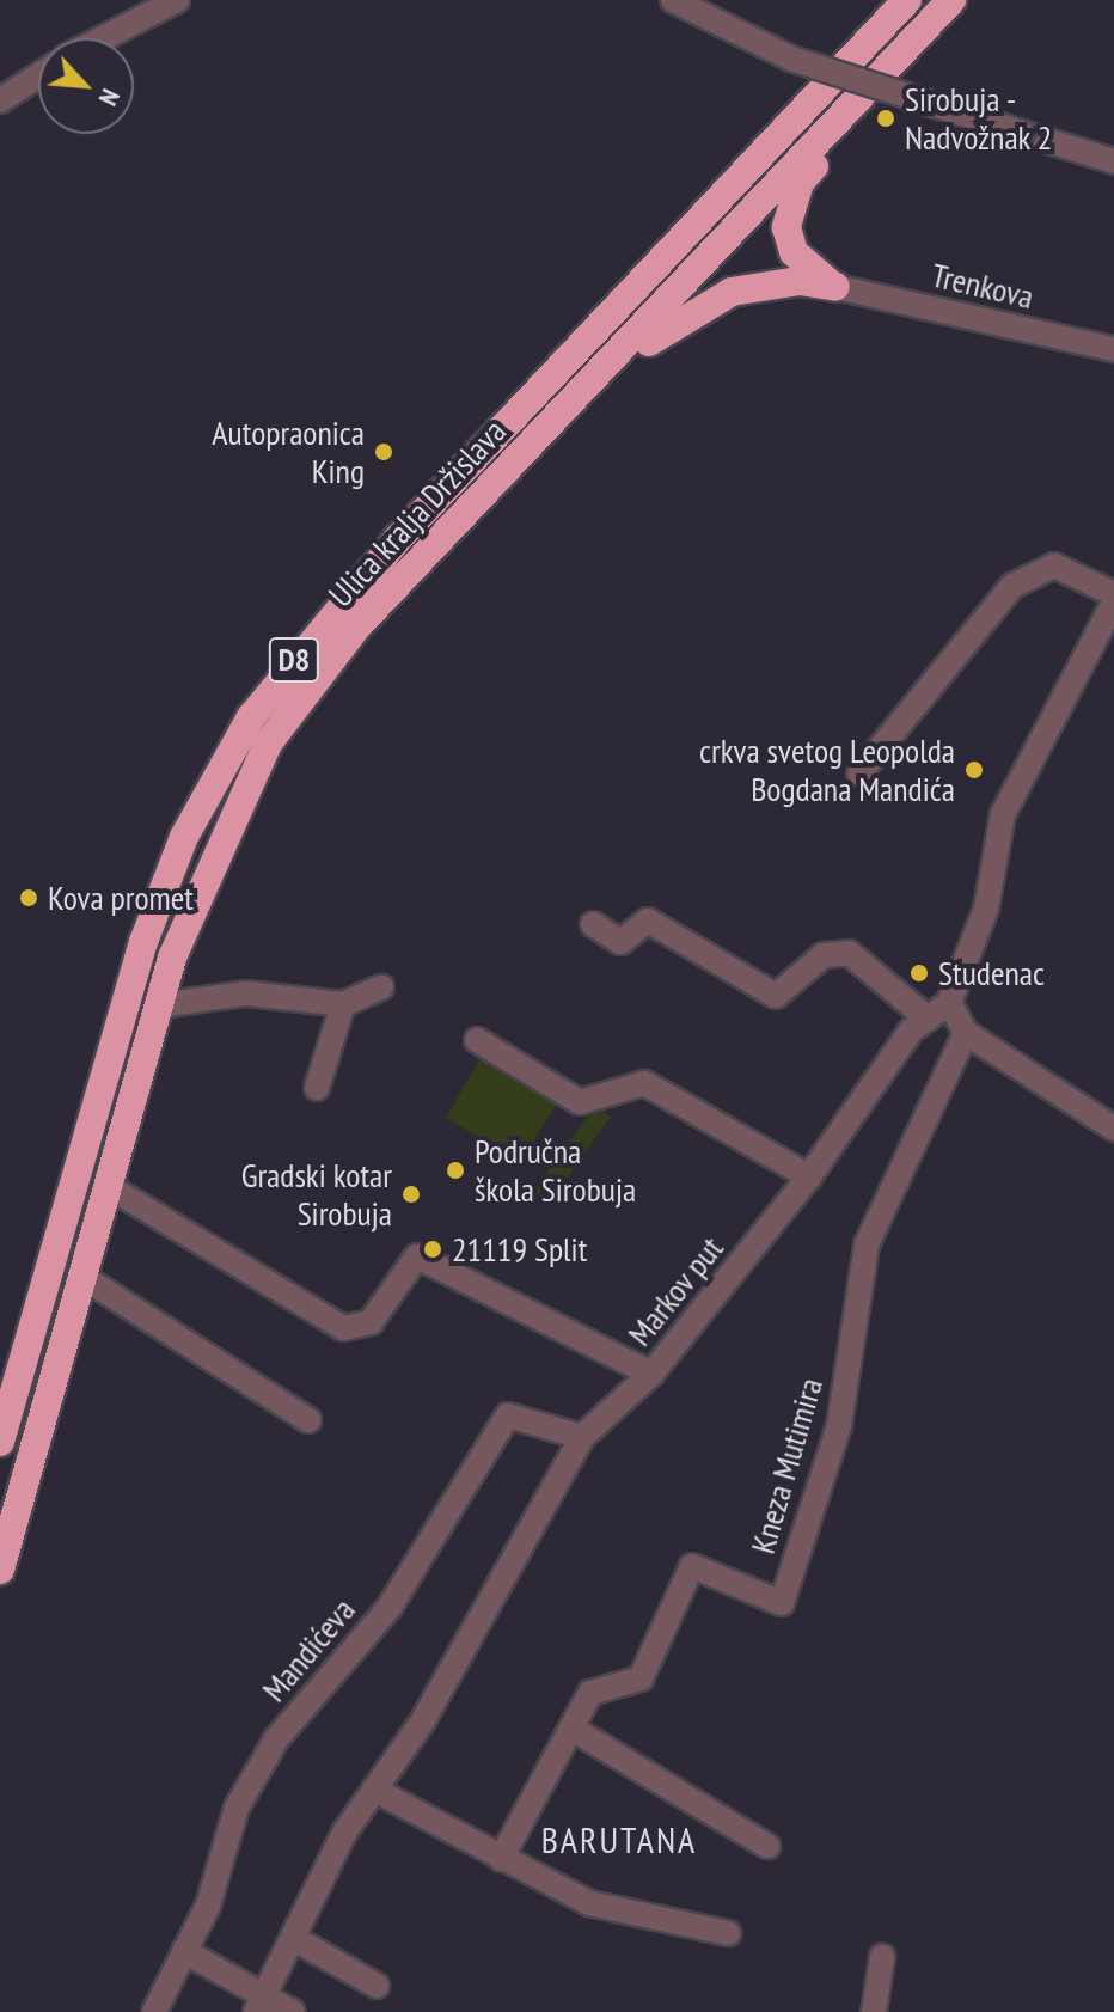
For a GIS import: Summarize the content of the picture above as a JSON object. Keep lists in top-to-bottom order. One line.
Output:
{"streets":{"highway":["Ulica kralja Držislava","D8"],"street":["Trenkova","Markov put","Kneza Mutimira","Mandićeva"]},"crossings":[["Markov put","Mandićeva"]],"districts":["BARUTANA"],"places":["Sirobuja - Nadvožnak 2","Autopraonica King","crkva svetog Leopolda Bogdana Mandića","Kova promet","Studenac","Područna škola Sirobuja","Gradski kotar Sirobuja","21119 Split"],"north":"bottom right"}
